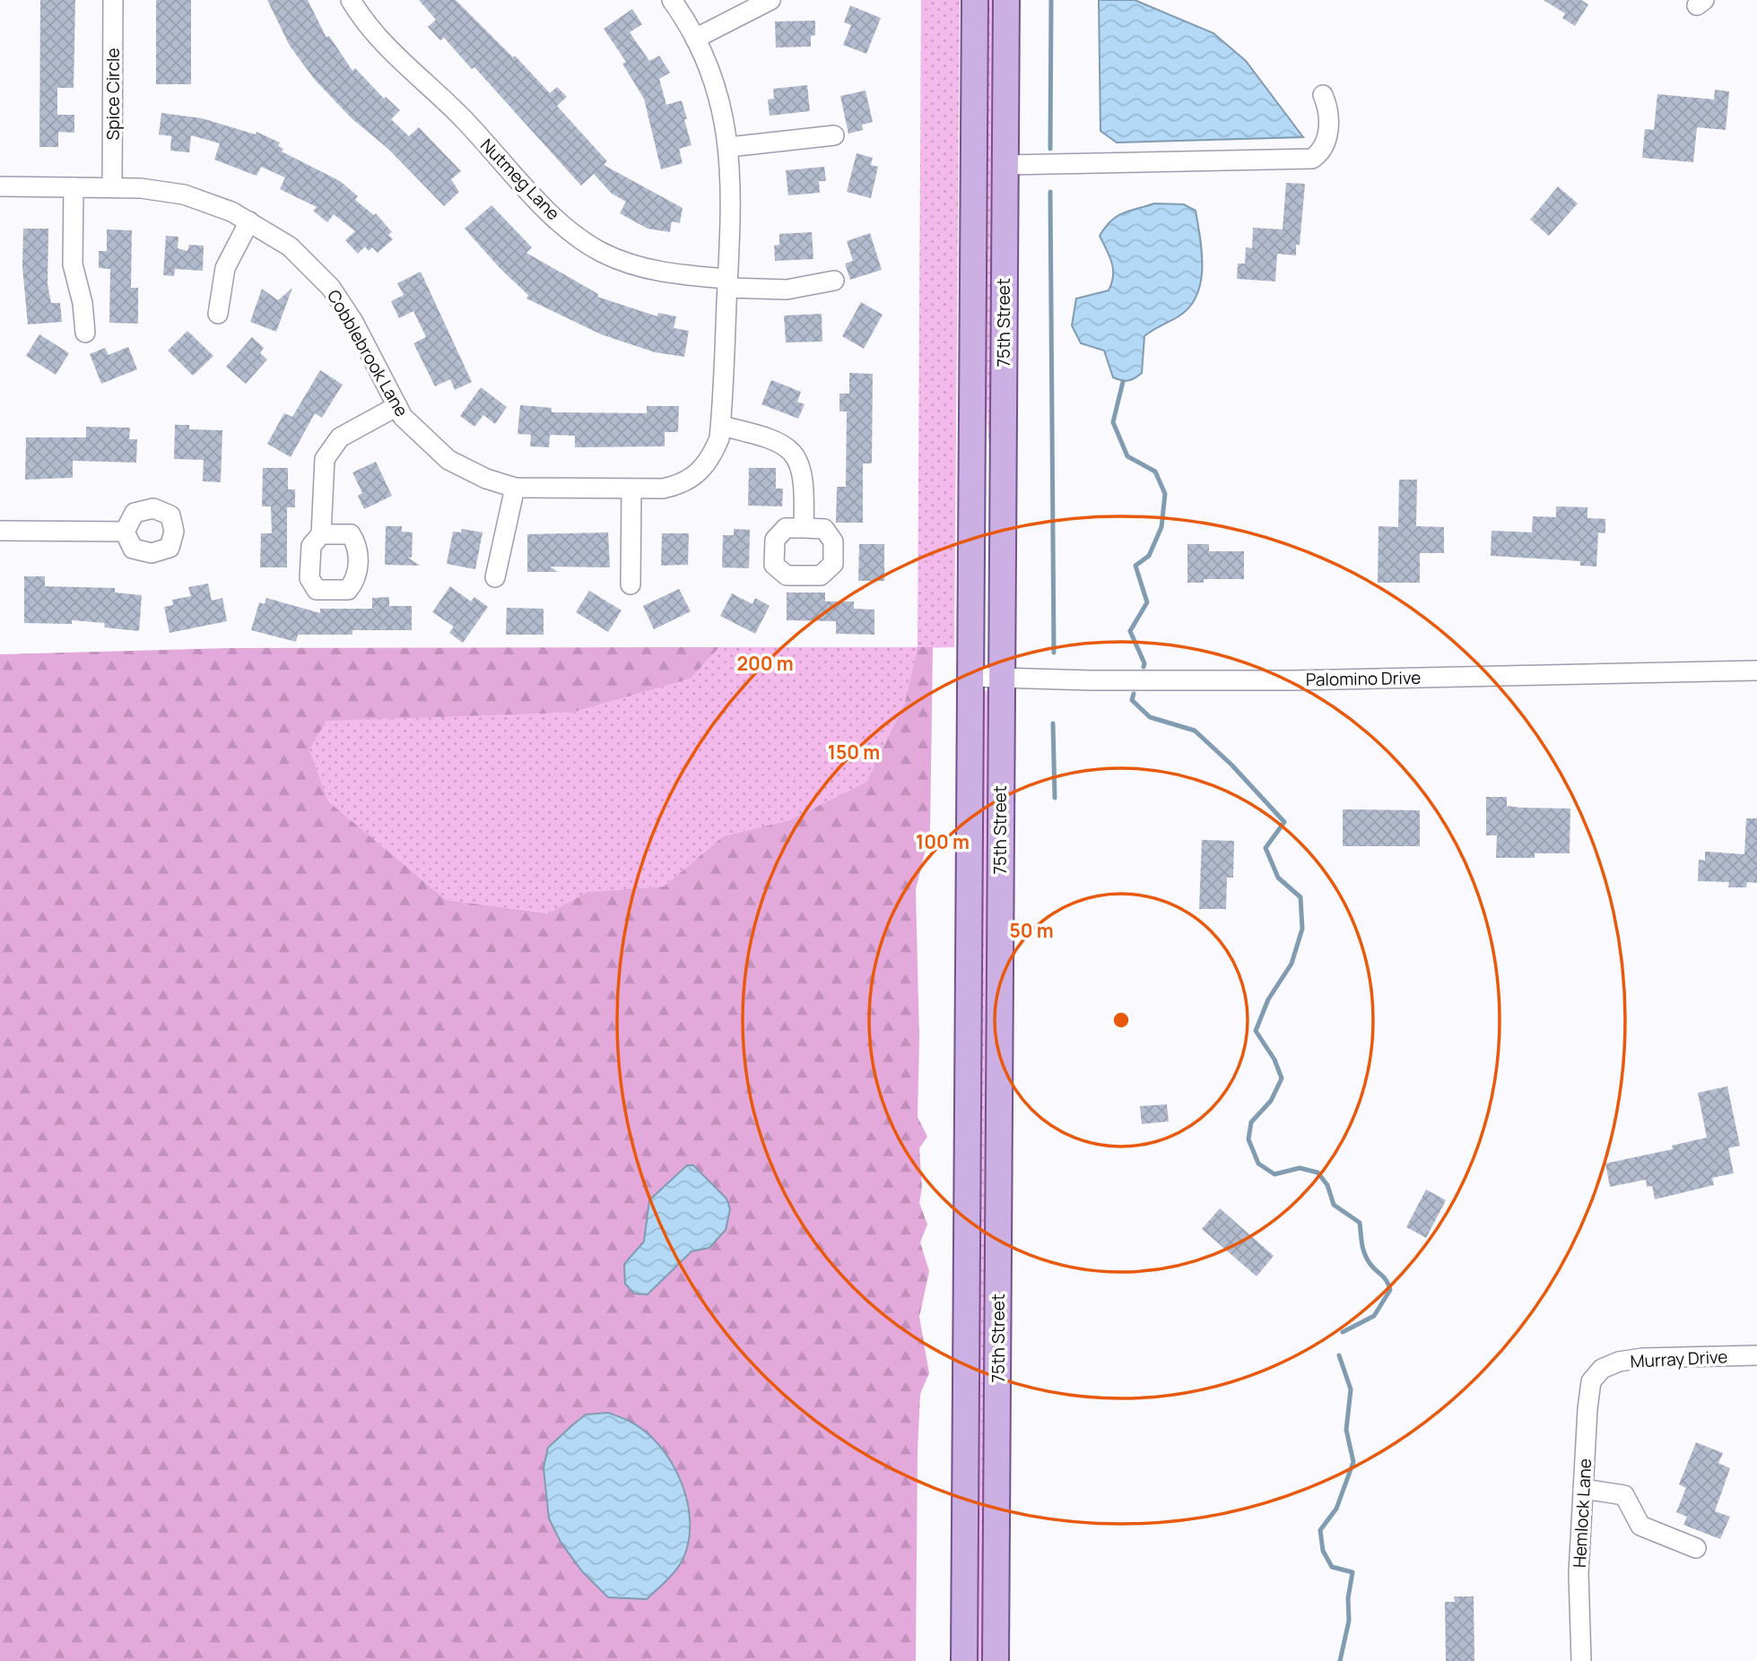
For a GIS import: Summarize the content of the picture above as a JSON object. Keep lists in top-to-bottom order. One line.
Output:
{"streets":{"main road":["75th Street"],"street":["Spice Circle","Nutmeg Lane","Cobblebrook Lane","Palomino Drive","Murray Drive","Hemlock Lane"]},"crossings":[["Spice Circle","Cobblebrook Lane"],["Nutmeg Lane","Cobblebrook Lane"],["75th Street","Palomino Drive"],["Murray Drive","Hemlock Lane"]],"rings":["200 m","150 m","100 m","50 m"]}
